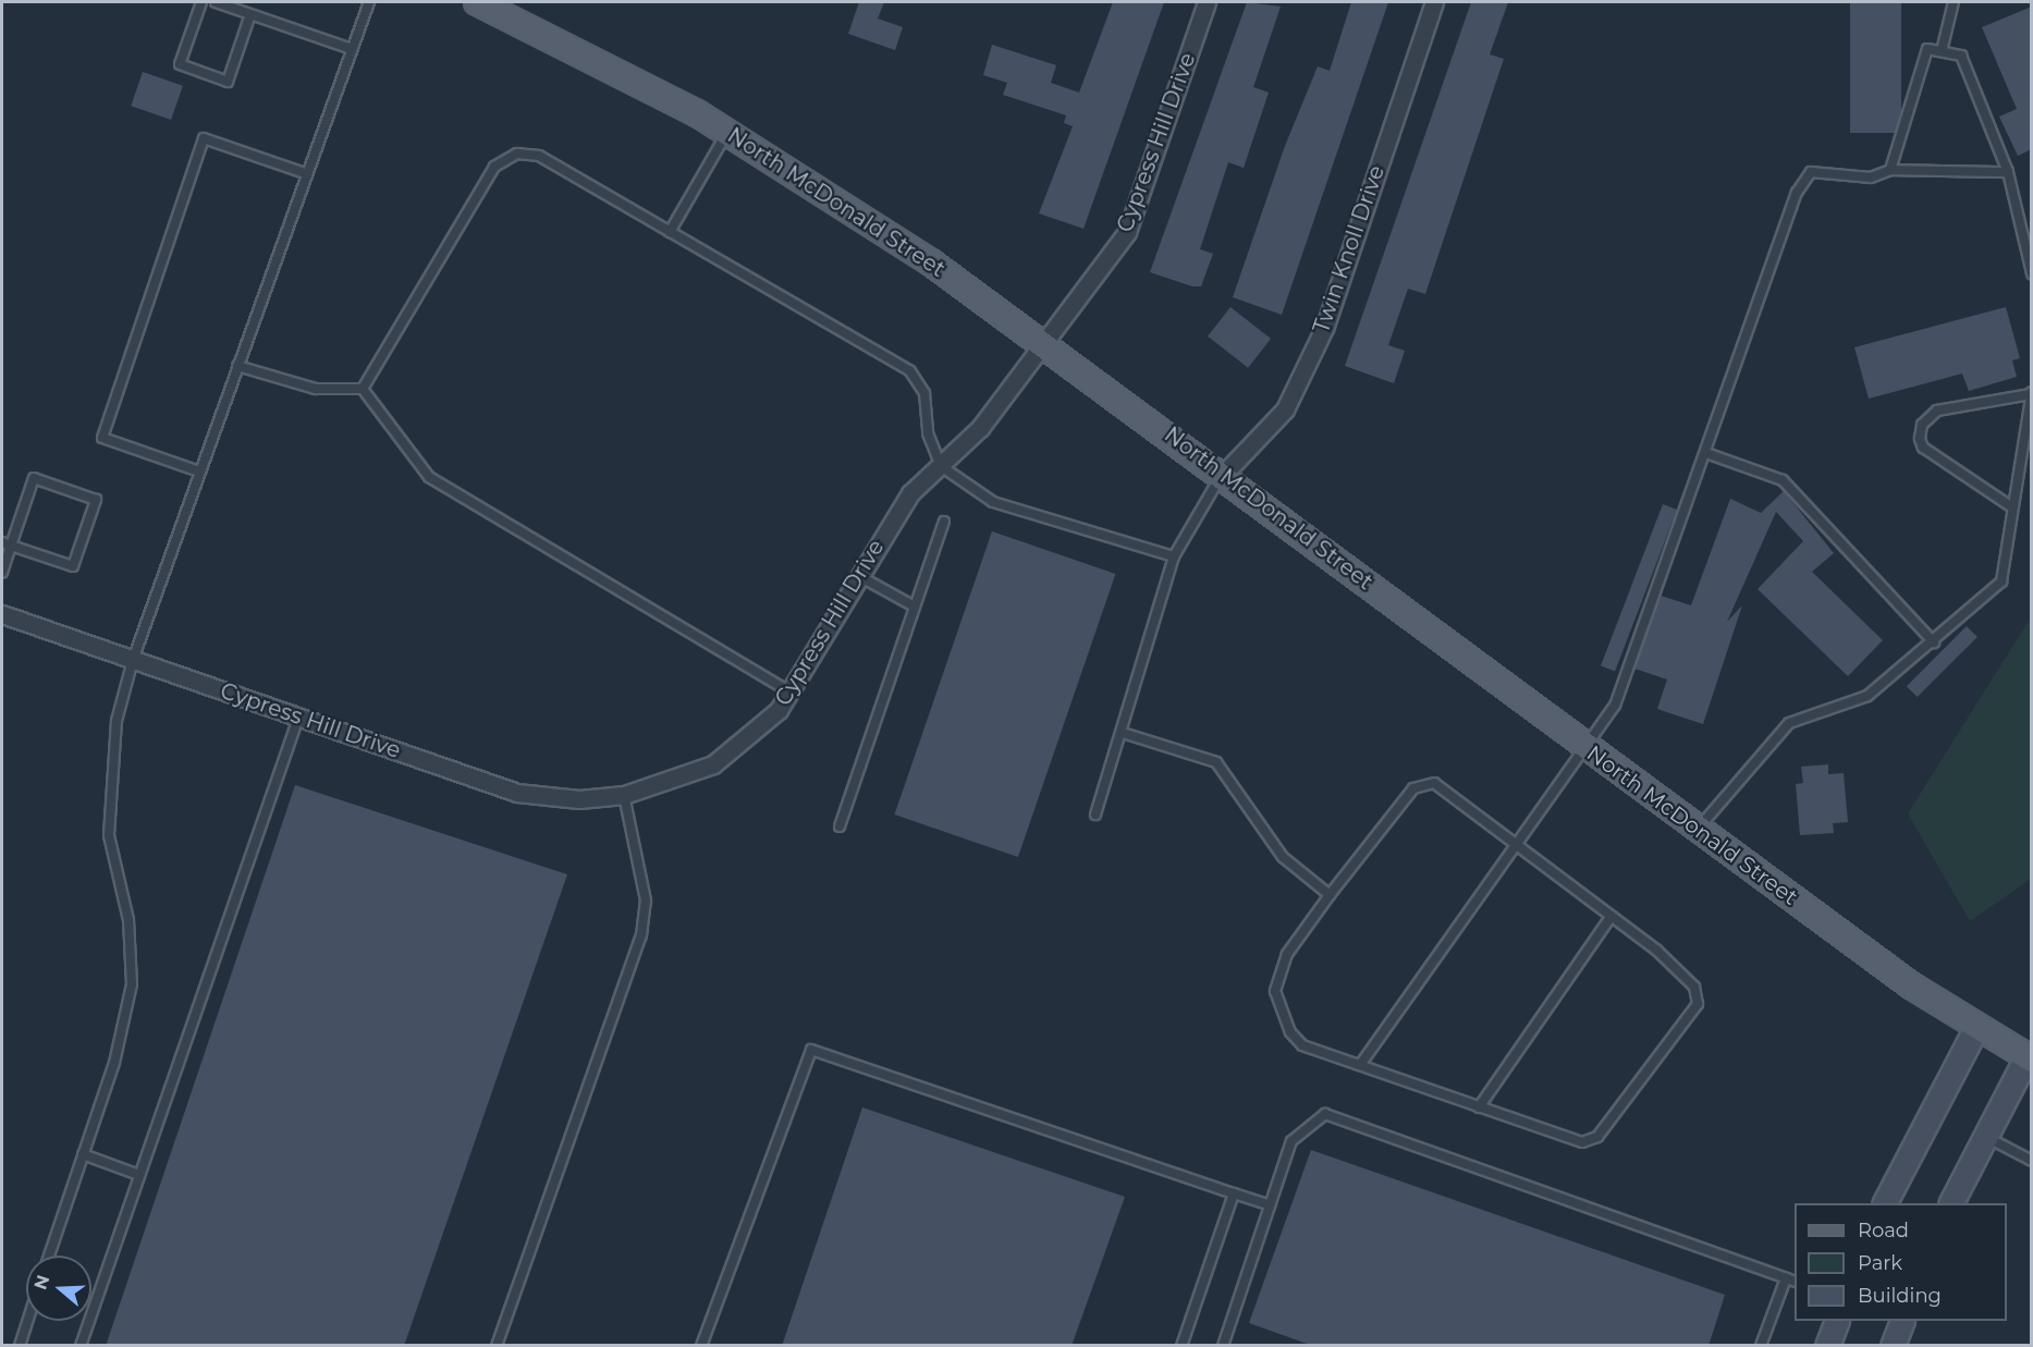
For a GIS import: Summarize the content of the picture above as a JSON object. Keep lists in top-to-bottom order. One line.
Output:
{"streets":{"main road":["North McDonald Street"],"street":["Cypress Hill Drive","Twin Knoll Drive"]},"crossings":[["Cypress Hill Drive","North McDonald Street"],["North McDonald Street","Twin Knoll Drive"]],"legend":["Road","Park","Building"],"north":"left"}
